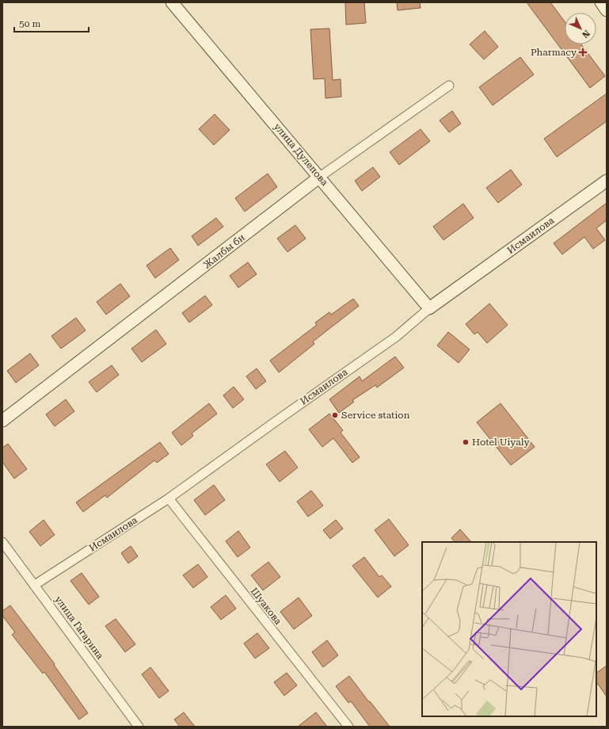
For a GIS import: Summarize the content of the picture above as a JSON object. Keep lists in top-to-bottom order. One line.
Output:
{"streets":{"street":["улица Дулепова","Исмаилова","Жалбы би","Шуакова","улица Гагарина"]},"crossings":[["улица Дулепова","Исмаилова"],["улица Дулепова","Жалбы би"],["Исмаилова","Шуакова"],["Исмаилова","улица Гагарина"]],"places":{"health":["Pharmacy"],"other":["Service station","Hotel Uiyaly"]},"scale_bar":"50 m","north":"bottom right"}
